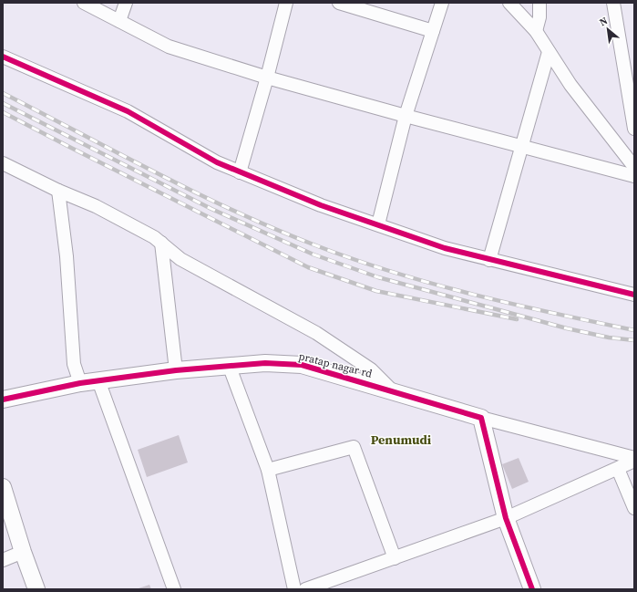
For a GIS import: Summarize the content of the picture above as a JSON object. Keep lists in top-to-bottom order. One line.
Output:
{"streets":{"street":["pratap nagar rd"]},"districts":["Penumudi"],"north":"top left"}
